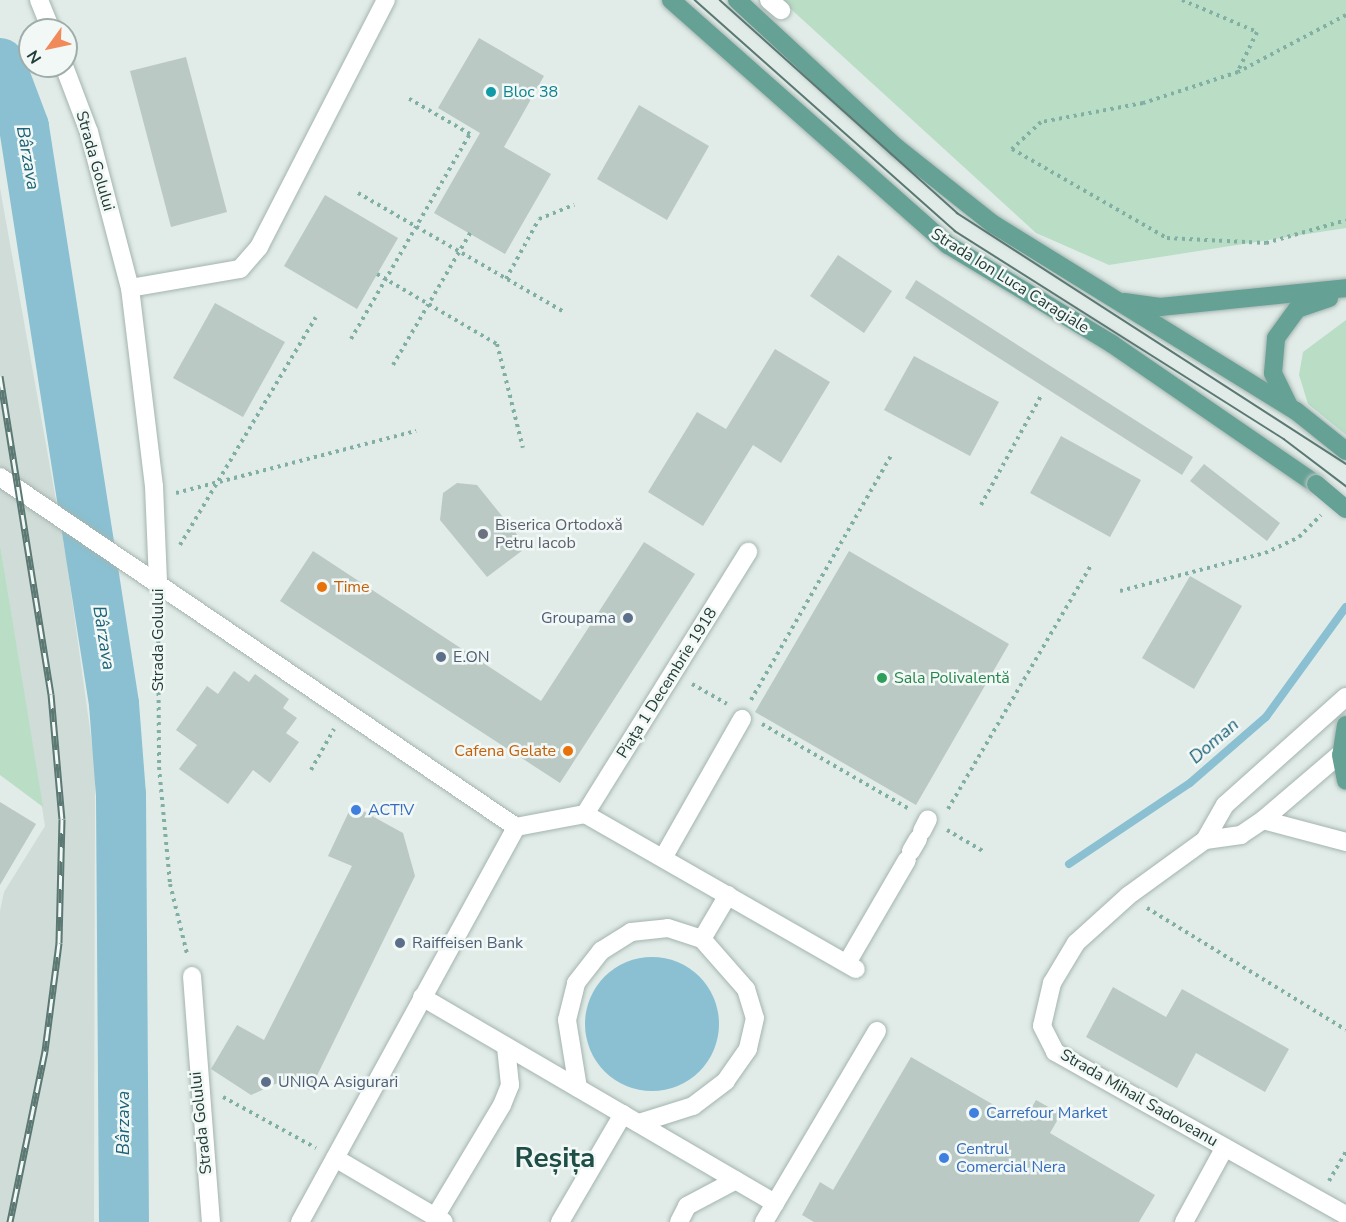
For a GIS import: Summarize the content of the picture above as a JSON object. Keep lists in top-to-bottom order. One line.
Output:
{"streets":{"main road":["Strada Ion Luca Caragiale"],"street":["Strada Golului","Piața 1 Decembrie 1918","Strada Mihail Sadoveanu"]},"districts":["Reșița"],"water":["Bârzava","Doman"],"places":["Bloc 38","Biserica Ortodoxă Petru Iacob","Time","Groupama","E.ON","Sala Polivalentă","Cafena Gelate","ACT!V","Raiffeisen Bank","UNIQA Asigurari","Carrefour Market","Centrul Comercial Nera"],"north":"bottom left"}
